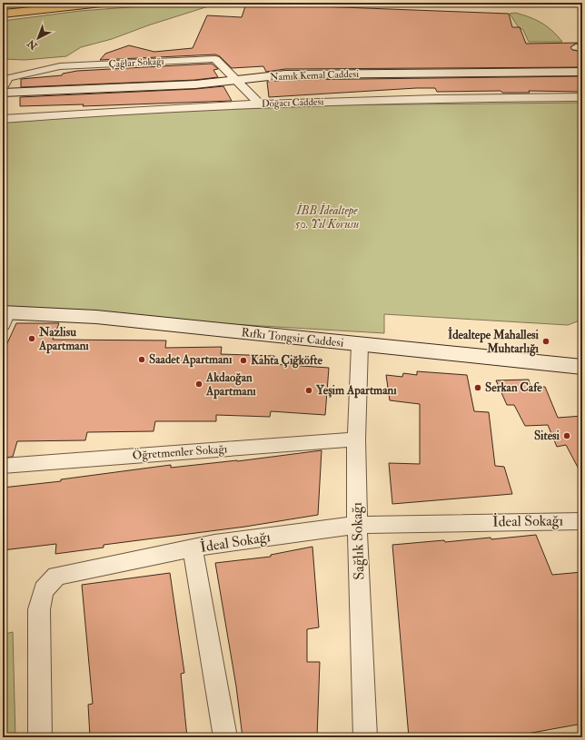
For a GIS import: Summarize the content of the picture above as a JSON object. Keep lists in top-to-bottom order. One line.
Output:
{"streets":{"street":["Çağlar Sokağı","Namık Kemal Caddesi","Doğacı Caddesi","Rıfkı Tongsir Caddesi","Öğretmenler Sokağı","İdeal Sokağı","Sağlık Sokağı"]},"crossings":[["Çağlar Sokağı","Namık Kemal Caddesi"],["Çağlar Sokağı","Doğacı Caddesi"],["Rıfkı Tongsir Caddesi","Sağlık Sokağı"],["Öğretmenler Sokağı","Sağlık Sokağı"],["İdeal Sokağı","Sağlık Sokağı"]],"parks":["İBB İdealtepe 50. Yıl Korusu"],"places":["Nazlisu Apartmanı","İdealtepe Mahallesi Muhtarlığı","Saadet Apartmanı","Kahta Çiğköfte","Akdaoğan Apartmanı","Serkan Cafe","Yeşim Apartmanı","Sitesi"],"north":"bottom left"}
